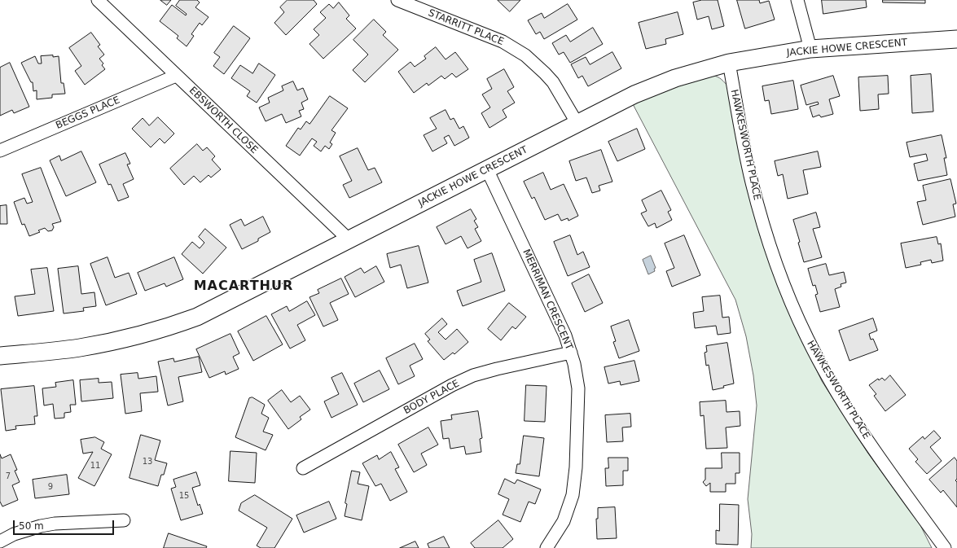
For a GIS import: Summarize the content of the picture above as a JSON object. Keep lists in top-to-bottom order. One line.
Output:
{"streets":{"street":["STARRITT PLACE","JACKIE HOWE CRESCENT","BEGGS PLACE","EBSWORTH CLOSE","HAWKESWORTH PLACE","MERRIMAN CRESCENT","BODY PLACE"]},"crossings":[["STARRITT PLACE","JACKIE HOWE CRESCENT"],["JACKIE HOWE CRESCENT","EBSWORTH CLOSE"],["JACKIE HOWE CRESCENT","HAWKESWORTH PLACE"],["JACKIE HOWE CRESCENT","MERRIMAN CRESCENT"],["BEGGS PLACE","EBSWORTH CLOSE"],["MERRIMAN CRESCENT","BODY PLACE"]],"districts":["MACARTHUR"],"house_numbers":["13","11","7","9","15"],"scale_bar":"50 m"}
